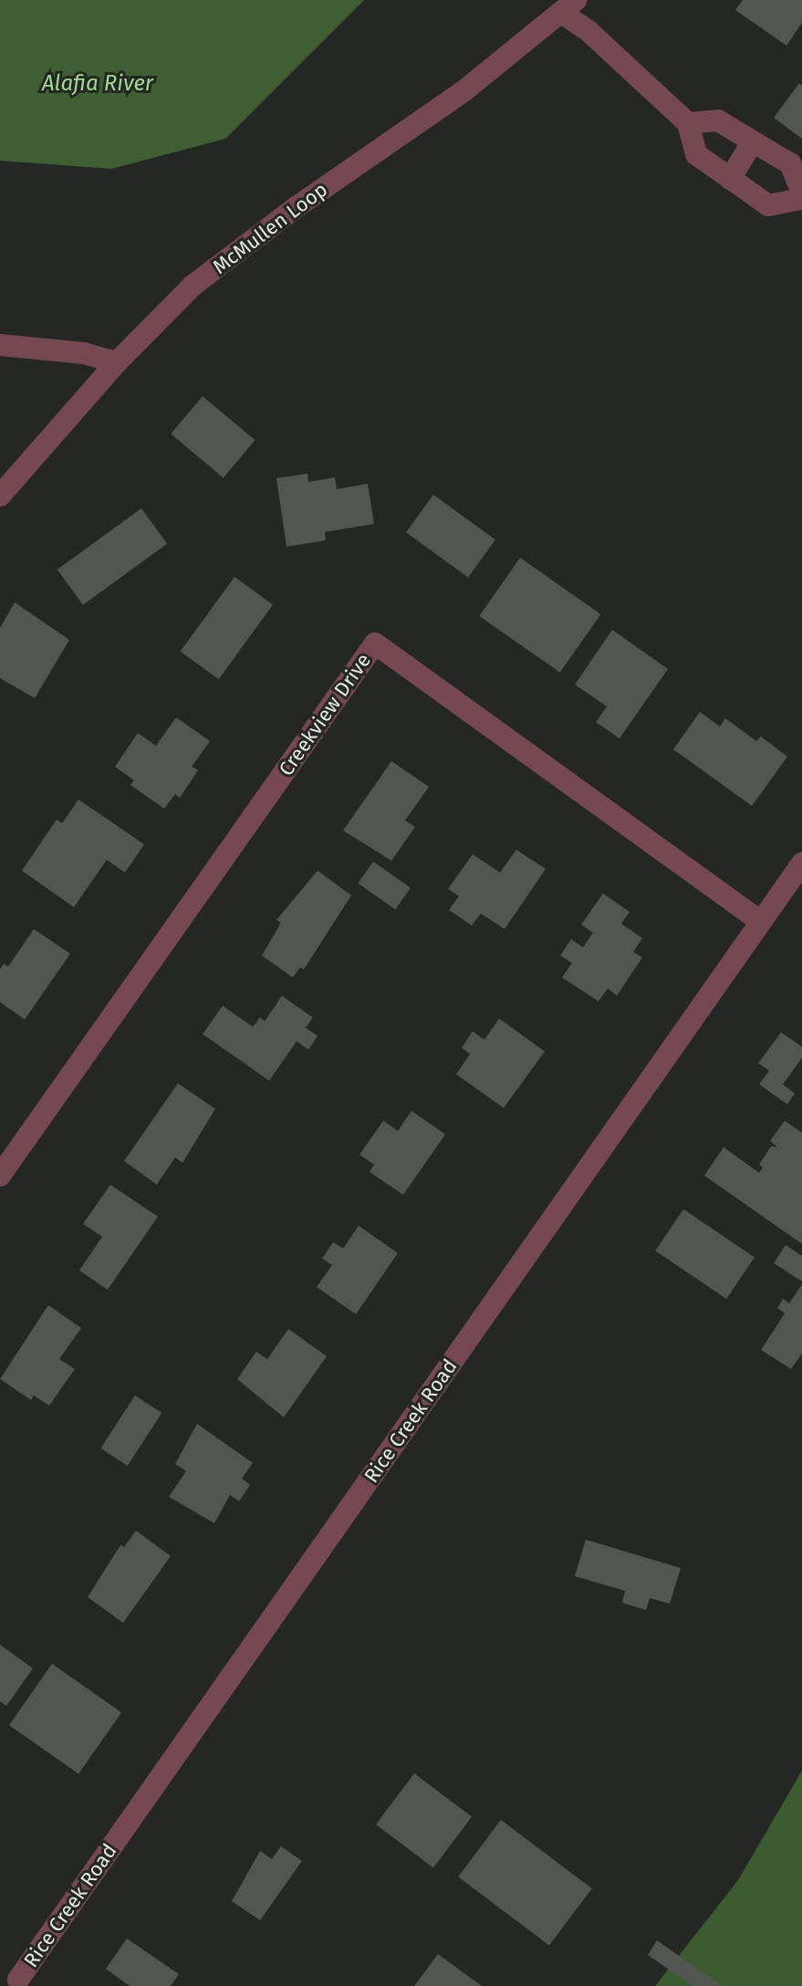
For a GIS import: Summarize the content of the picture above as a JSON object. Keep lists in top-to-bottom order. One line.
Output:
{"streets":{"street":["McMullen Loop","Creekview Drive","Rice Creek Road"]},"crossings":[["Creekview Drive","Rice Creek Road"]],"water":["Alafia River"]}
